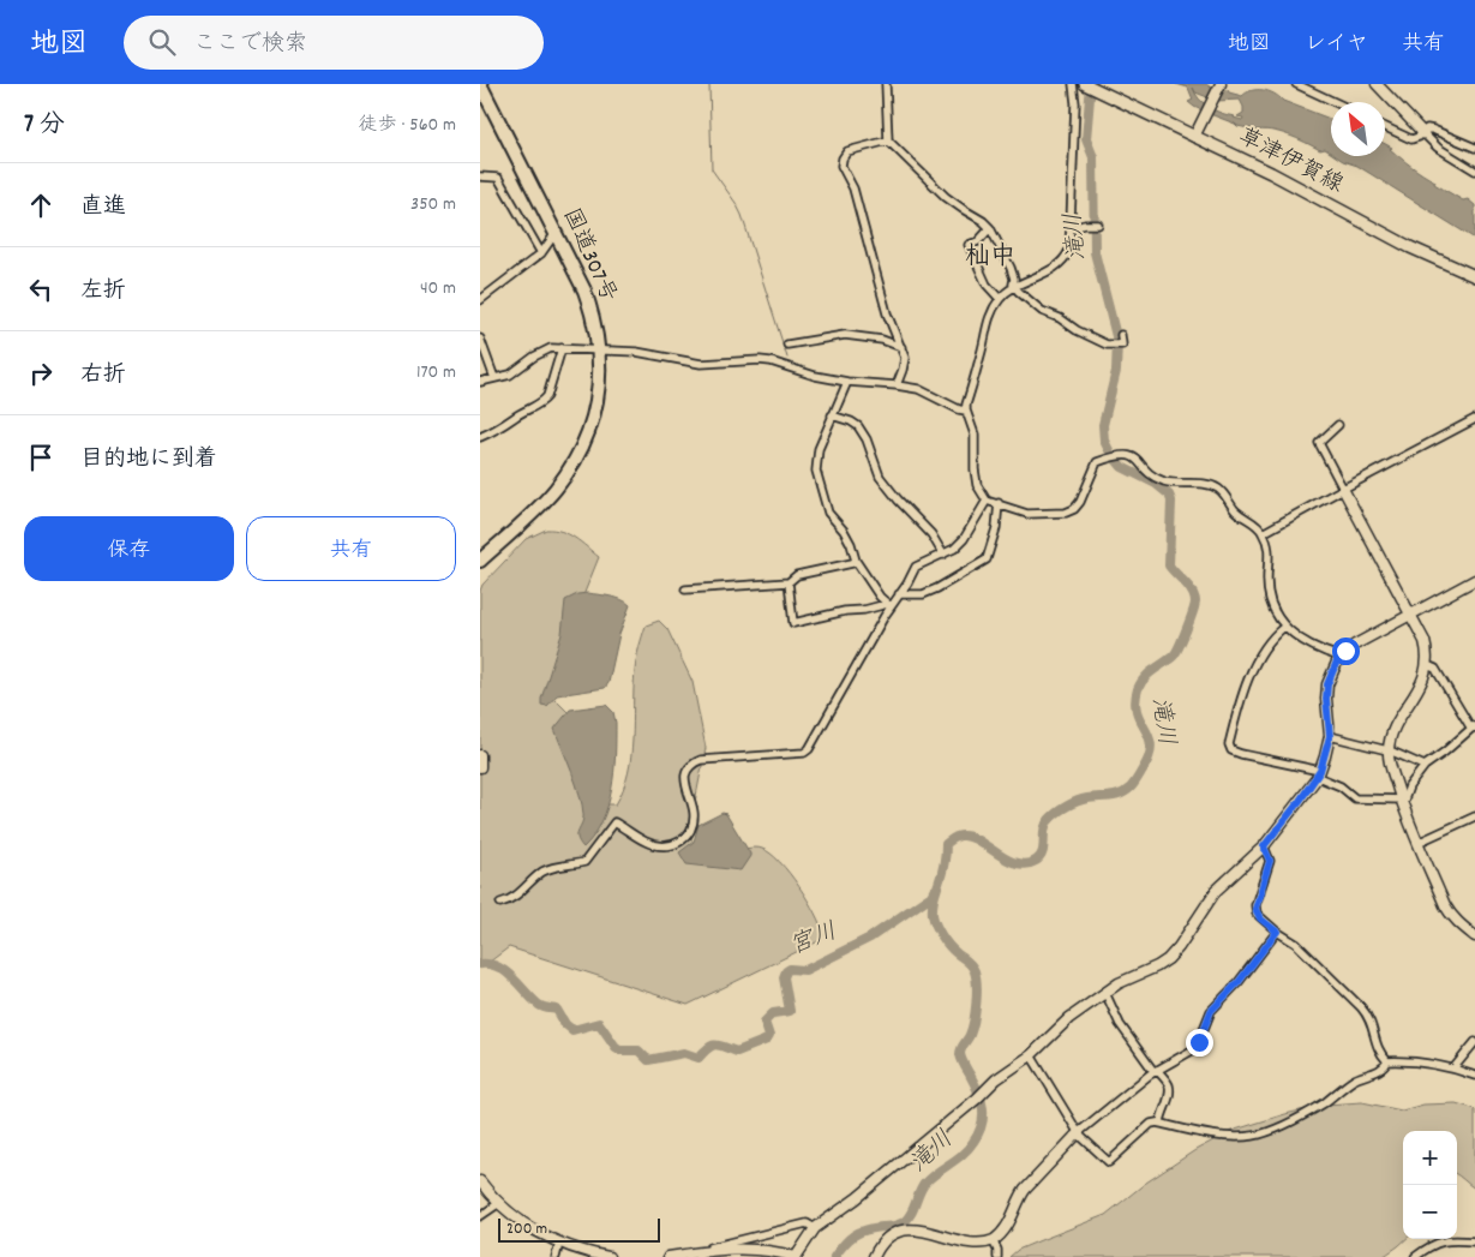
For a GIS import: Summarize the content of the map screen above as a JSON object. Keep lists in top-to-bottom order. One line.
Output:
{"streets":{"highway":["国道307号"],"main road":["草津伊賀線"]},"districts":["杣中"],"water":["滝川","宮川"],"scale_bar":"200 m","north":"top left","page":{"header":"地図","search":"ここで検索","nav":["地図","レイヤ","共有"],"heading":["7 分","徒歩 · 560 m"],"list":[["直進","350 m"],["左折","40 m"],["右折","170 m"],"目的地に到着"],"buttons":["保存","共有"],"map_buttons":["+","−"],"scale":"200 m"}}
